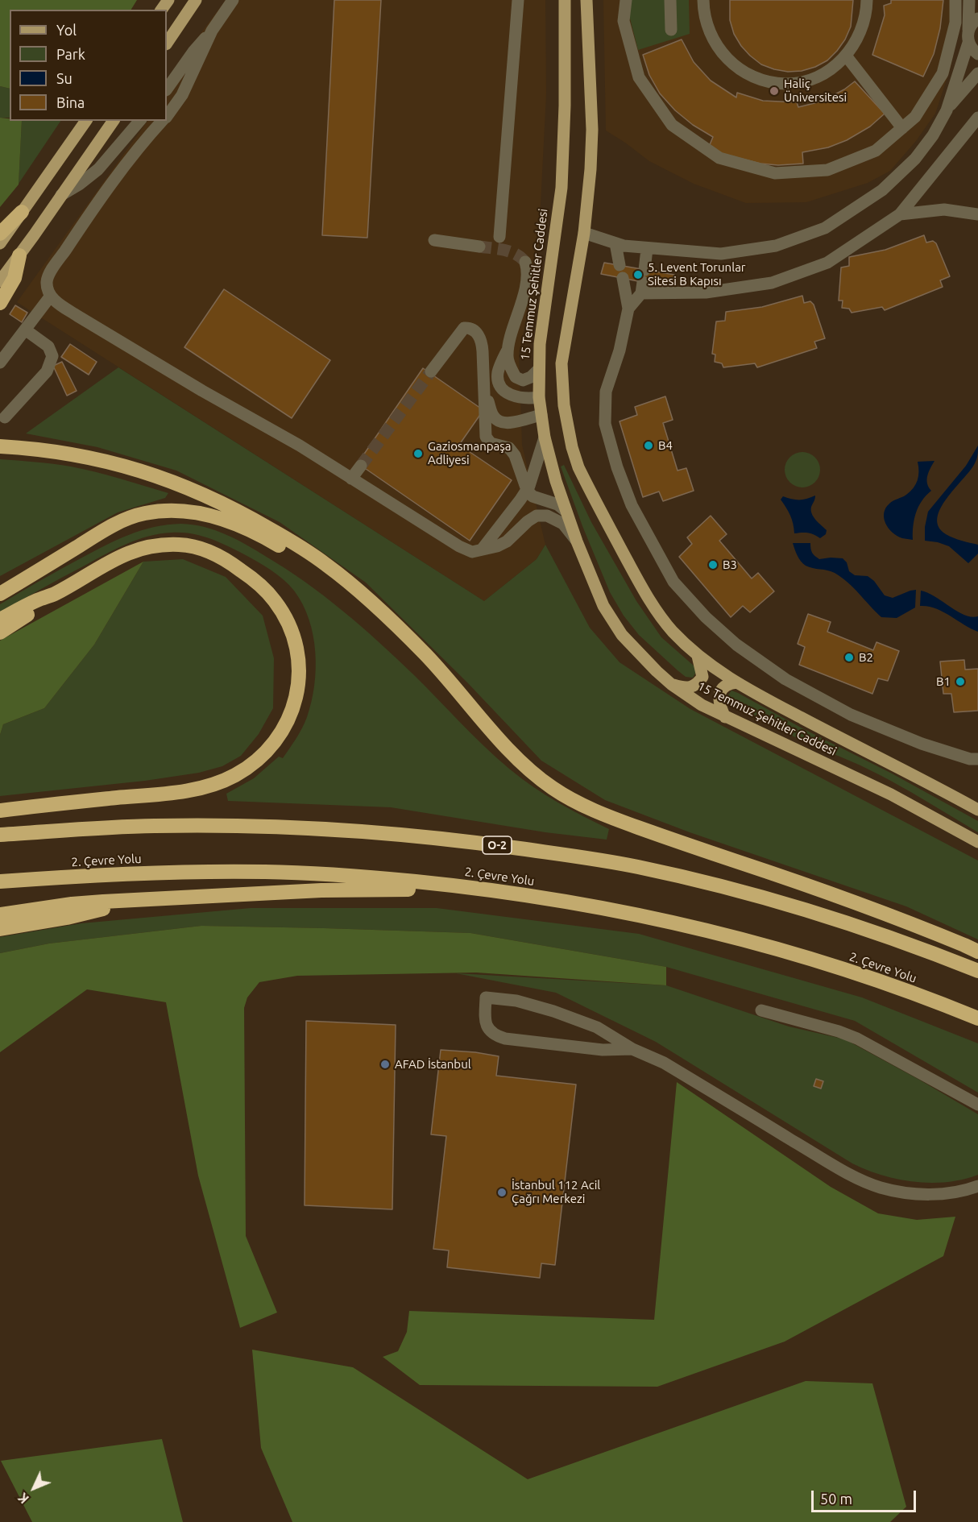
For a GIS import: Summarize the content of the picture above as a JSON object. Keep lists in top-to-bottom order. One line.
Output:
{"streets":{"highway":["O-2","2. Çevre Yolu"],"main road":["15 Temmuz Şehitler Caddesi"]},"places":["Haliç Üniversitesi","5. Levent Torunlar Sitesi B Kapısı","B4","Gaziosmanpaşa Adliyesi","B3","B2","B1","AFAD İstanbul","İstanbul 112 Acil Çağrı Merkezi"],"legend":["Yol","Park","Su","Bina"],"scale_bar":"50 m","north":"bottom left"}
